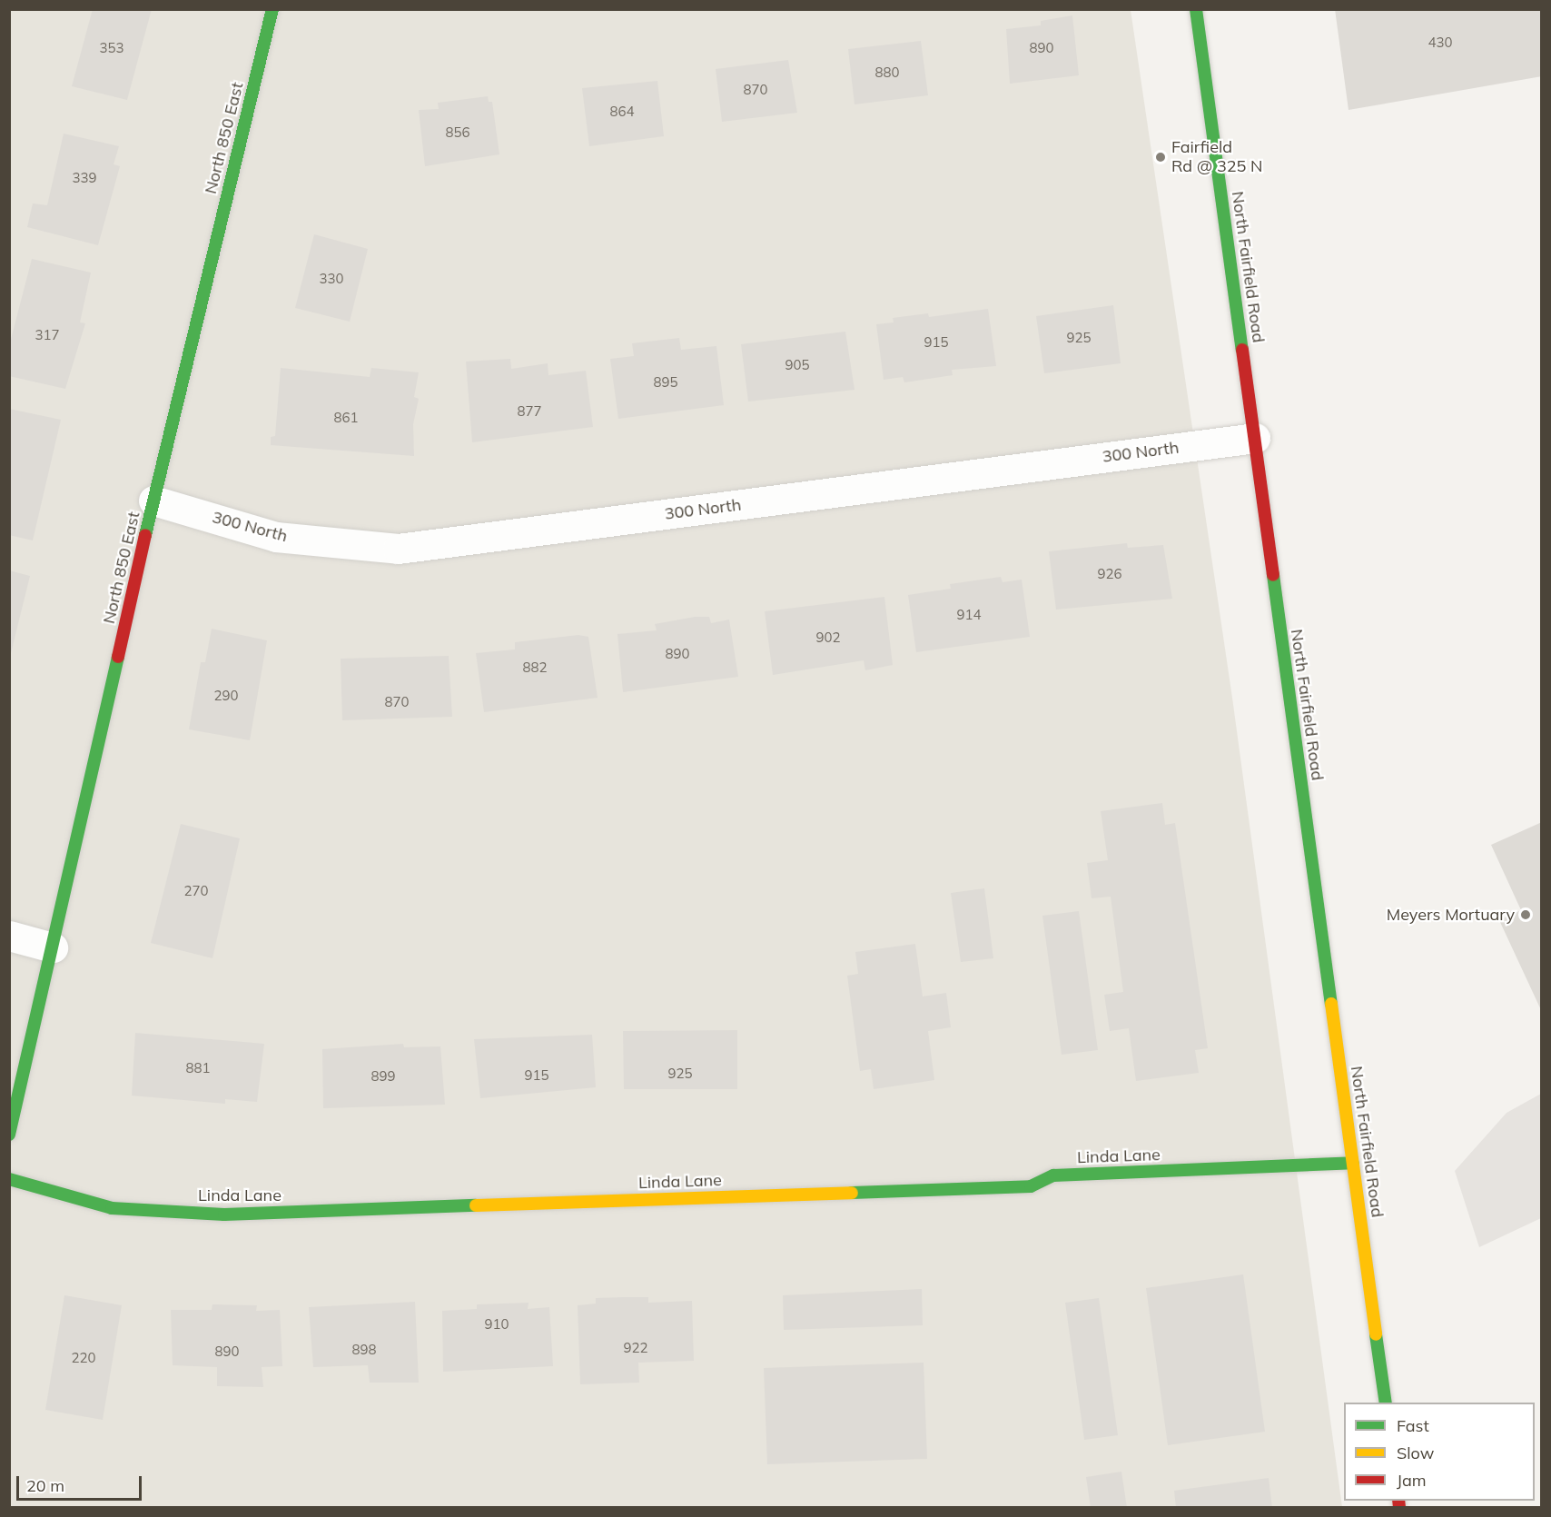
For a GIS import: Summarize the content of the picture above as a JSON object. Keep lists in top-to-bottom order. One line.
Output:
{"streets":{"street":["North 850 East","North Fairfield Road","300 North","Linda Lane"]},"crossings":[["North 850 East","300 North"],["North Fairfield Road","300 North"],["North Fairfield Road","Linda Lane"]],"places":["Fairfield Rd @ 325 N","Meyers Mortuary"],"house_numbers":["430","353","890","880","870","864","856","339","330","317","925","915","905","895","877","861","926","914","902","890","882","290","870","270","881","925","915","899","910","922","898","890","220"],"legend":["Fast","Slow","Jam"],"scale_bar":"20 m"}
